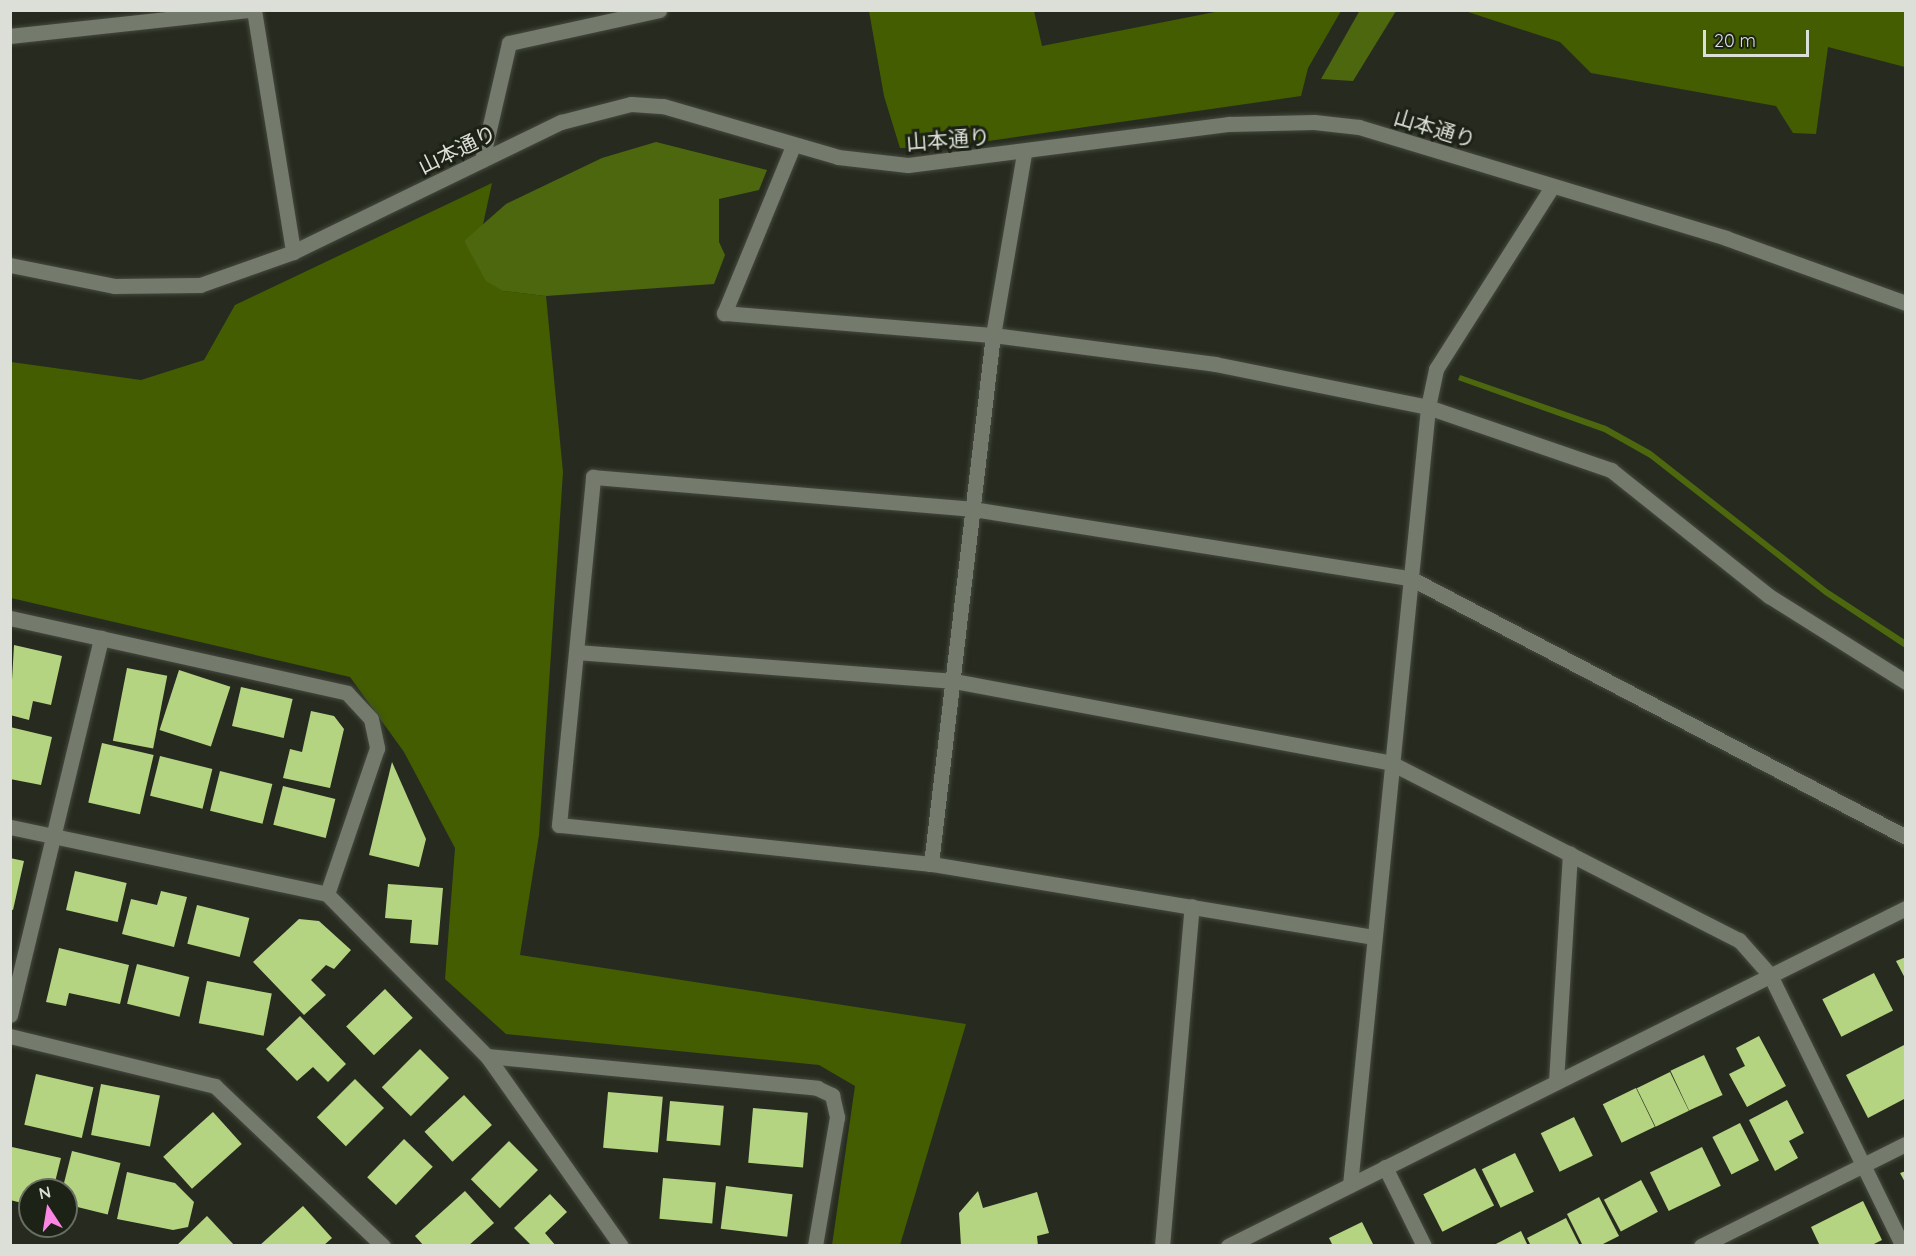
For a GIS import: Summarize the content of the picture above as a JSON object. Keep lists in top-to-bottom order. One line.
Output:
{"streets":{"street":["山本通り"]},"scale_bar":"20 m","north":"top"}
